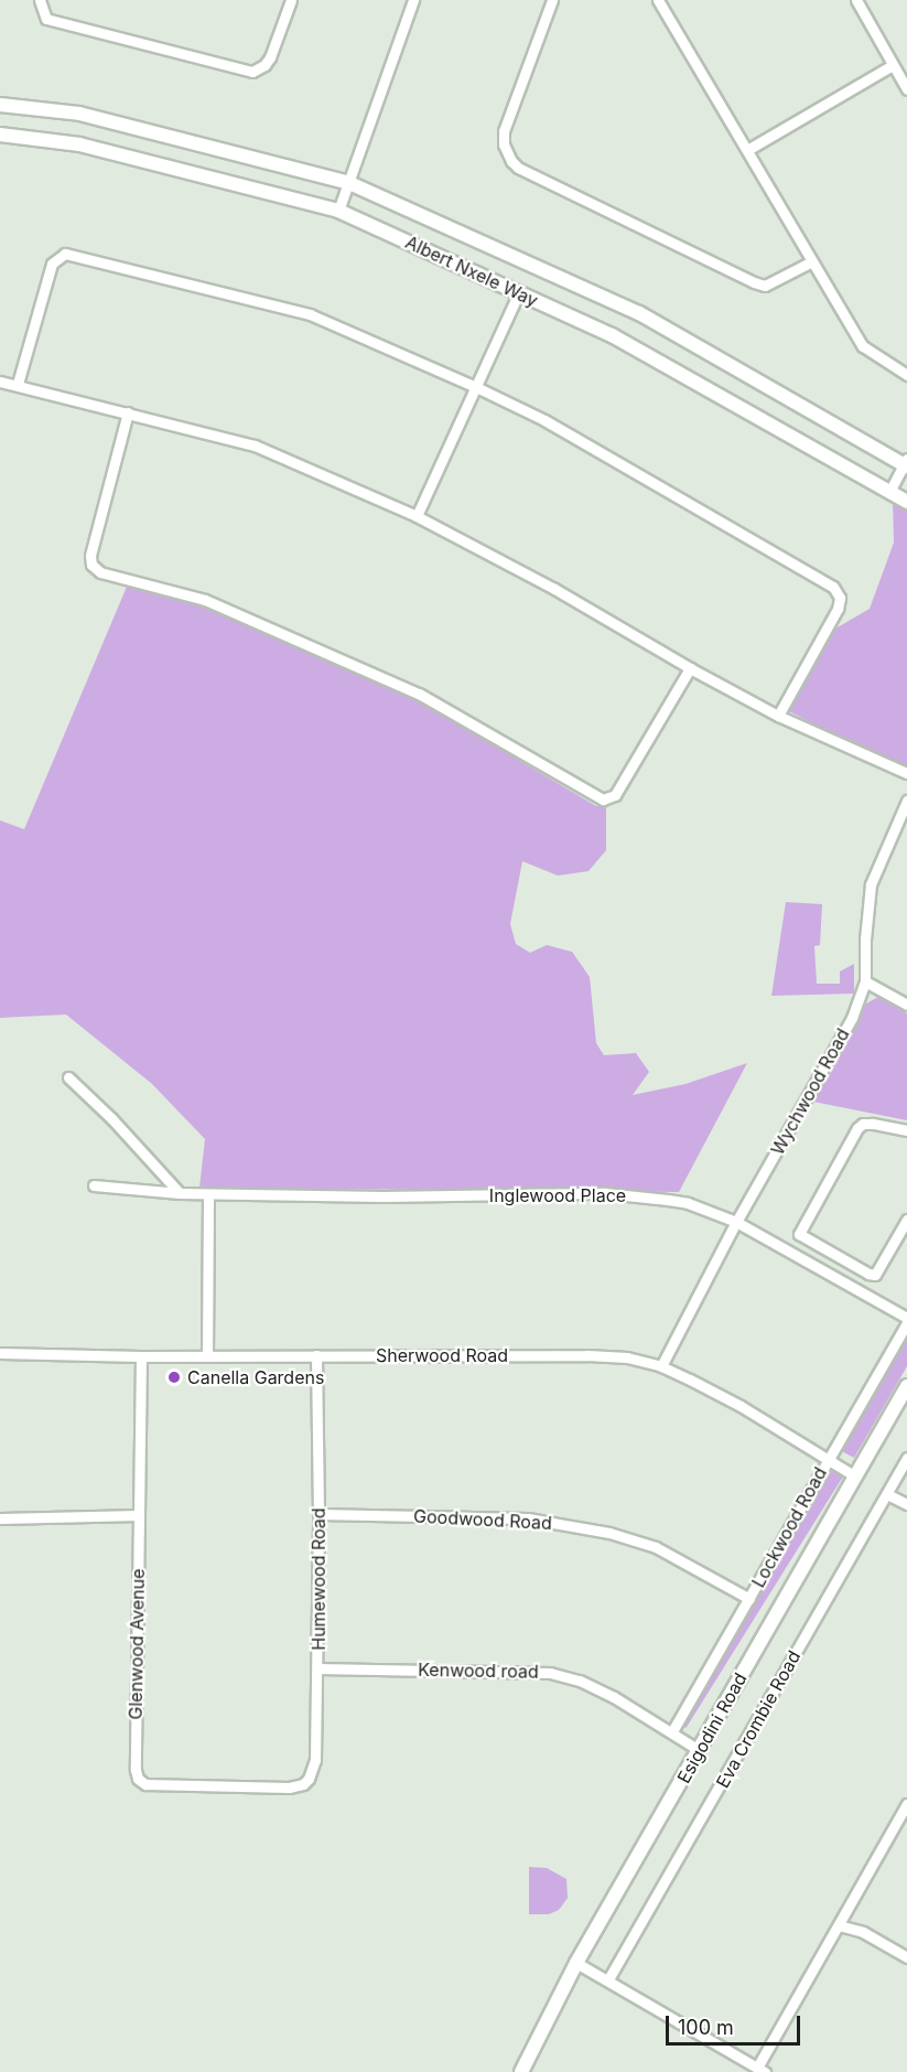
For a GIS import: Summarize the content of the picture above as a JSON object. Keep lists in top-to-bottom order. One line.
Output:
{"streets":{"main road":["Albert Nxele Way","Esigodini Road"],"street":["Wychwood Road","Inglewood Place","Sherwood Road","Goodwood Road","Lockwood Road","Humewood Road","Glenwood Avenue","Kenwood road","Eva Crombie Road"]},"crossings":[["Wychwood Road","Inglewood Place"],["Wychwood Road","Sherwood Road"],["Sherwood Road","Lockwood Road"],["Sherwood Road","Humewood Road"],["Sherwood Road","Glenwood Avenue"],["Sherwood Road","Esigodini Road"],["Goodwood Road","Lockwood Road"],["Goodwood Road","Humewood Road"],["Lockwood Road","Kenwood road"],["Humewood Road","Glenwood Avenue"],["Humewood Road","Kenwood road"],["Kenwood road","Esigodini Road"]],"places":["Canella Gardens"],"scale_bar":"100 m"}
